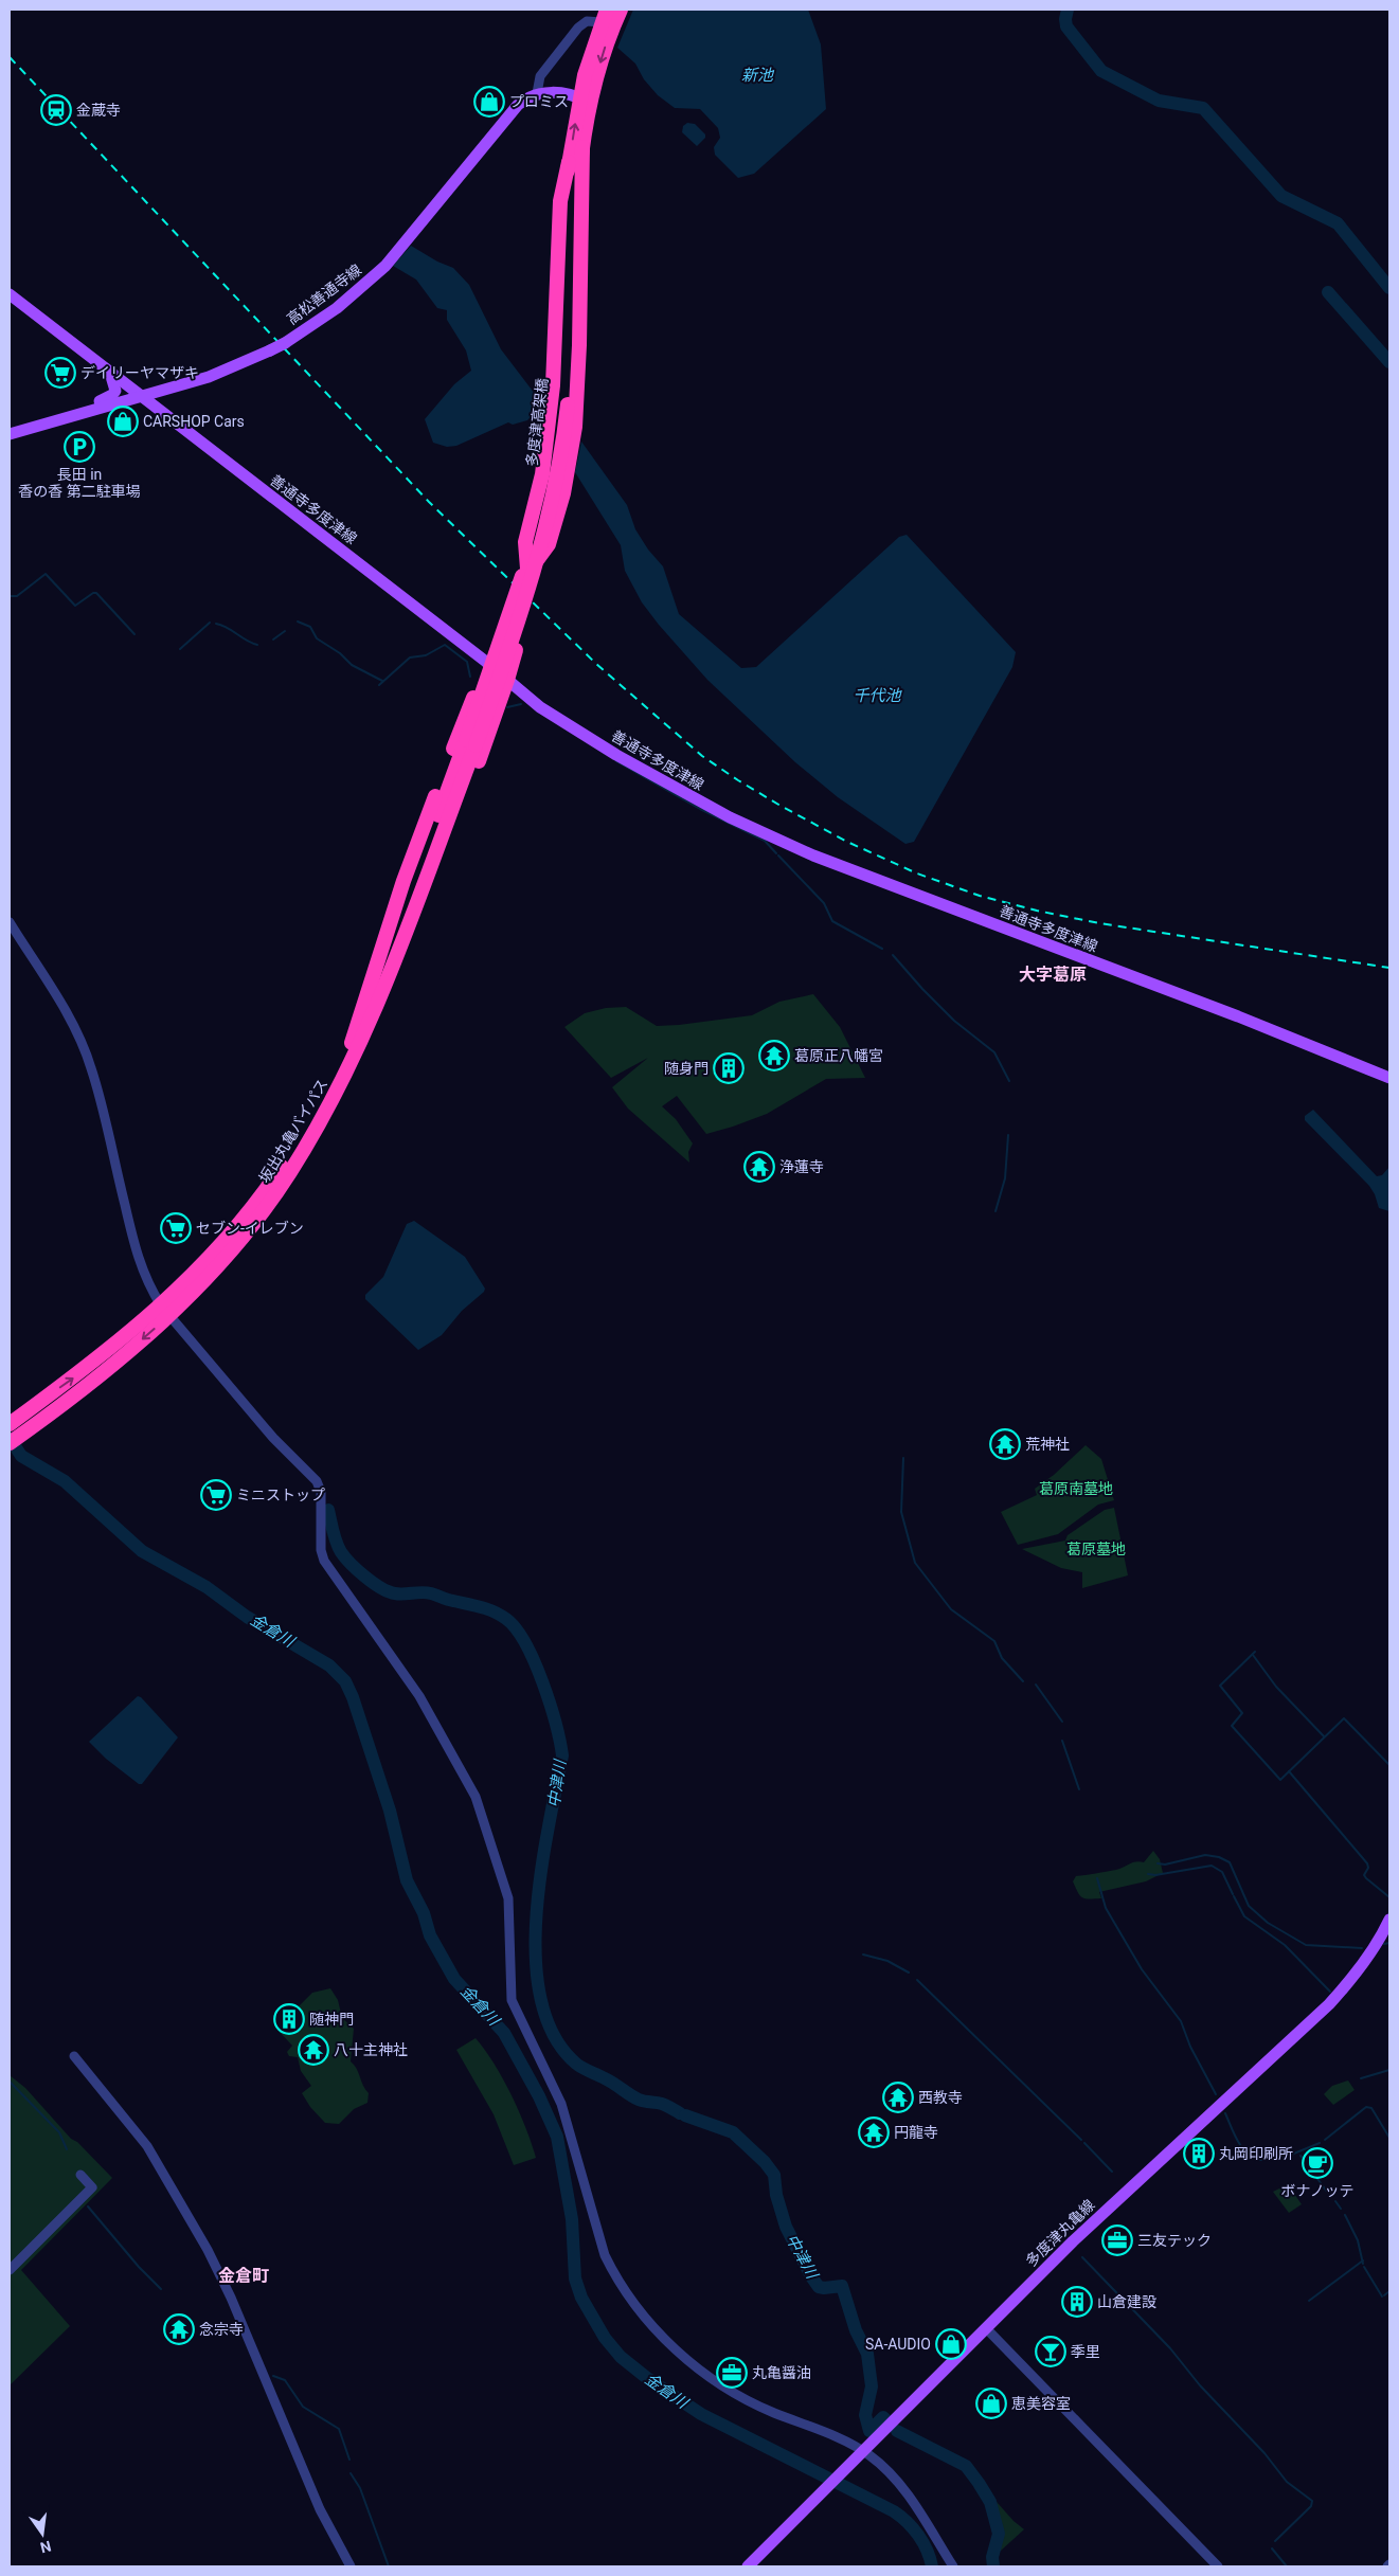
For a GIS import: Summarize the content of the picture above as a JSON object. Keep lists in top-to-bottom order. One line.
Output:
{"streets":{"highway":["多度津高架橋","坂出丸亀バイパス"],"main road":["高松善通寺線","善通寺多度津線","多度津丸亀線"]},"crossings":[["高松善通寺線","善通寺多度津線"],["多度津高架橋","坂出丸亀バイパス"]],"districts":["大字葛原","金倉町"],"water":["新池","千代池","金倉川","中津川"],"parks":["葛原南墓地","葛原墓地"],"places":{"shop":["プロミス","CARSHOP Cars","SA-AUDIO","恵美容室"],"station":["金蔵寺"],"supermarket":["デイリーヤマザキ","セブン-イレブン","ミニストップ"],"parking":["長田 in 香の香 第二駐車場"],"temple":["葛原正八幡宮","浄蓮寺","荒神社","八十主神社","西教寺","円龍寺","念宗寺"],"building":["随身門","随神門","丸岡印刷所","山倉建設"],"cafe":["ボナノッテ"],"office":["三友テック","丸亀醤油"],"bar":["季里"]},"north":"bottom"}
